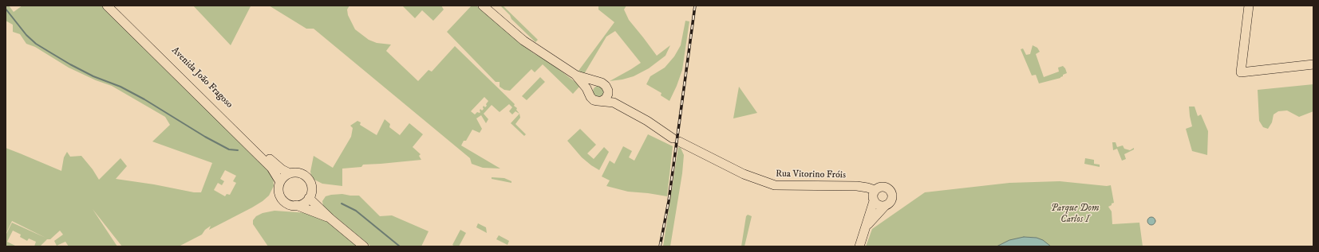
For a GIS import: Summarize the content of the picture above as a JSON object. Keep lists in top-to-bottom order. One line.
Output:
{"streets":{"main road":["Avenida João Fragoso","Rua Vitorino Fróis"]},"parks":["Parque Dom Carlos I"]}
